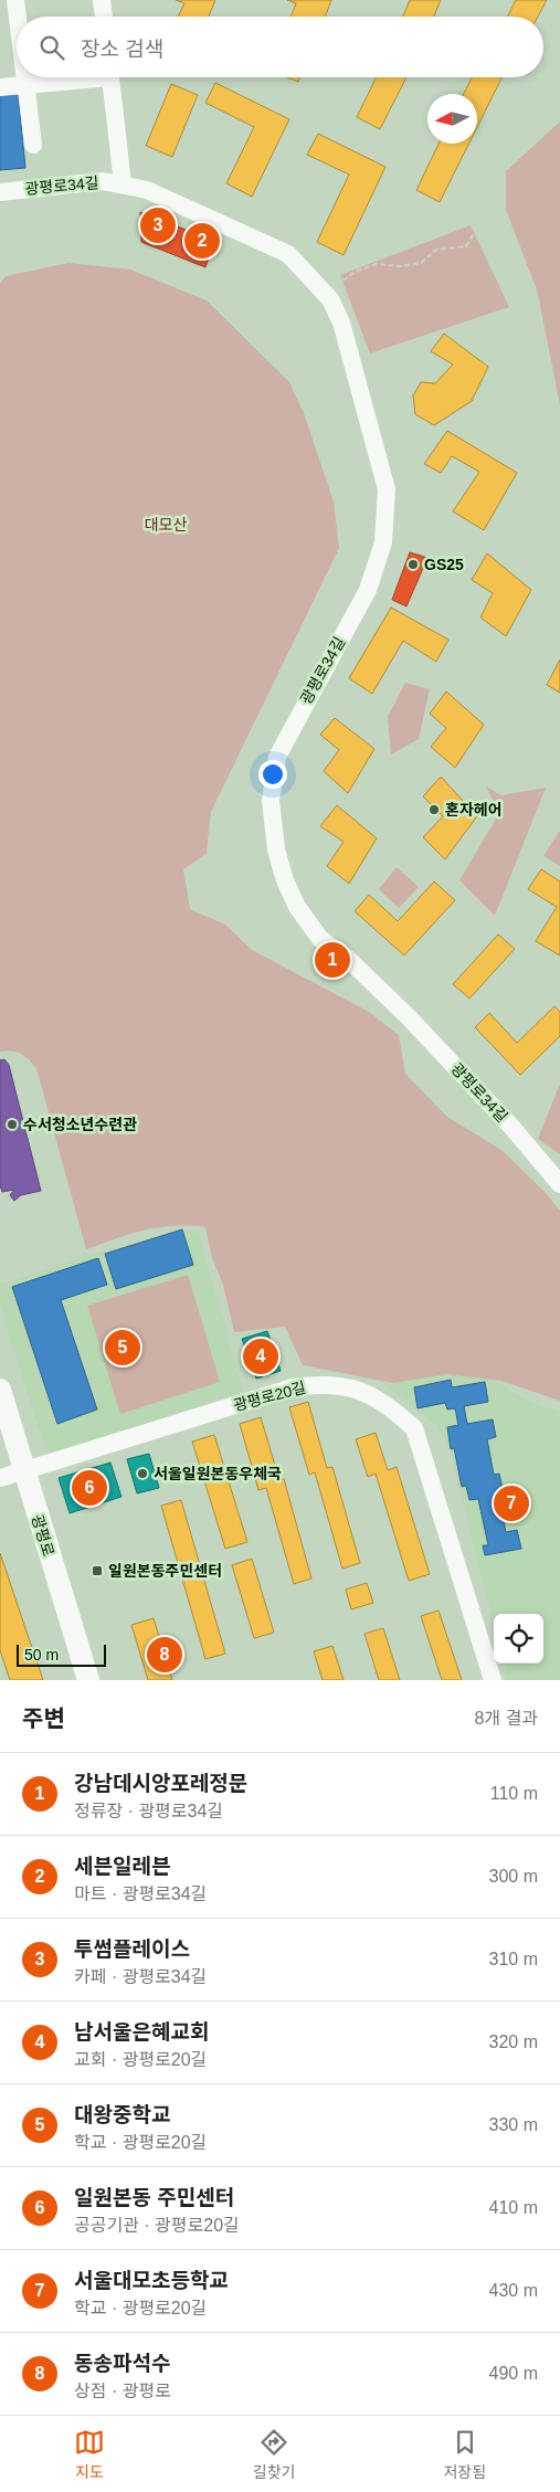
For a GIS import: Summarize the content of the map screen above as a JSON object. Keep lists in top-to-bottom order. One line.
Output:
{"streets":{"main road":["광평로"],"street":["광평로34길","광평로20길"]},"crossings":[["광평로20길","광평로"]],"parks":["대모산"],"places":{"other":["GS25","혼자헤어","수서청소년수련관","서울일원본동우체국"],"transit":["일원본동주민센터"]},"scale_bar":"50 m","north":"left","page":{"search":"장소 검색","pins":["3","2","1","5","4","6","7","8"],"scale":"50 m","heading":["주변","8개 결과"],"list":[{"mark":"1","name":"강남데시앙포레정문","note":"정류장 · 광평로34길","value":"110 m"},{"mark":"2","name":"세븐일레븐","note":"마트 · 광평로34길","value":"300 m"},{"mark":"3","name":"투썸플레이스","note":"카페 · 광평로34길","value":"310 m"},{"mark":"4","name":"남서울은혜교회","note":"교회 · 광평로20길","value":"320 m"},{"mark":"5","name":"대왕중학교","note":"학교 · 광평로20길","value":"330 m"},{"mark":"6","name":"일원본동 주민센터","note":"공공기관 · 광평로20길","value":"410 m"},{"mark":"7","name":"서울대모초등학교","note":"학교 · 광평로20길","value":"430 m"},{"mark":"8","name":"동송파석수","note":"상점 · 광평로","value":"490 m"}],"nav":["지도","길찾기","저장됨"]}}
